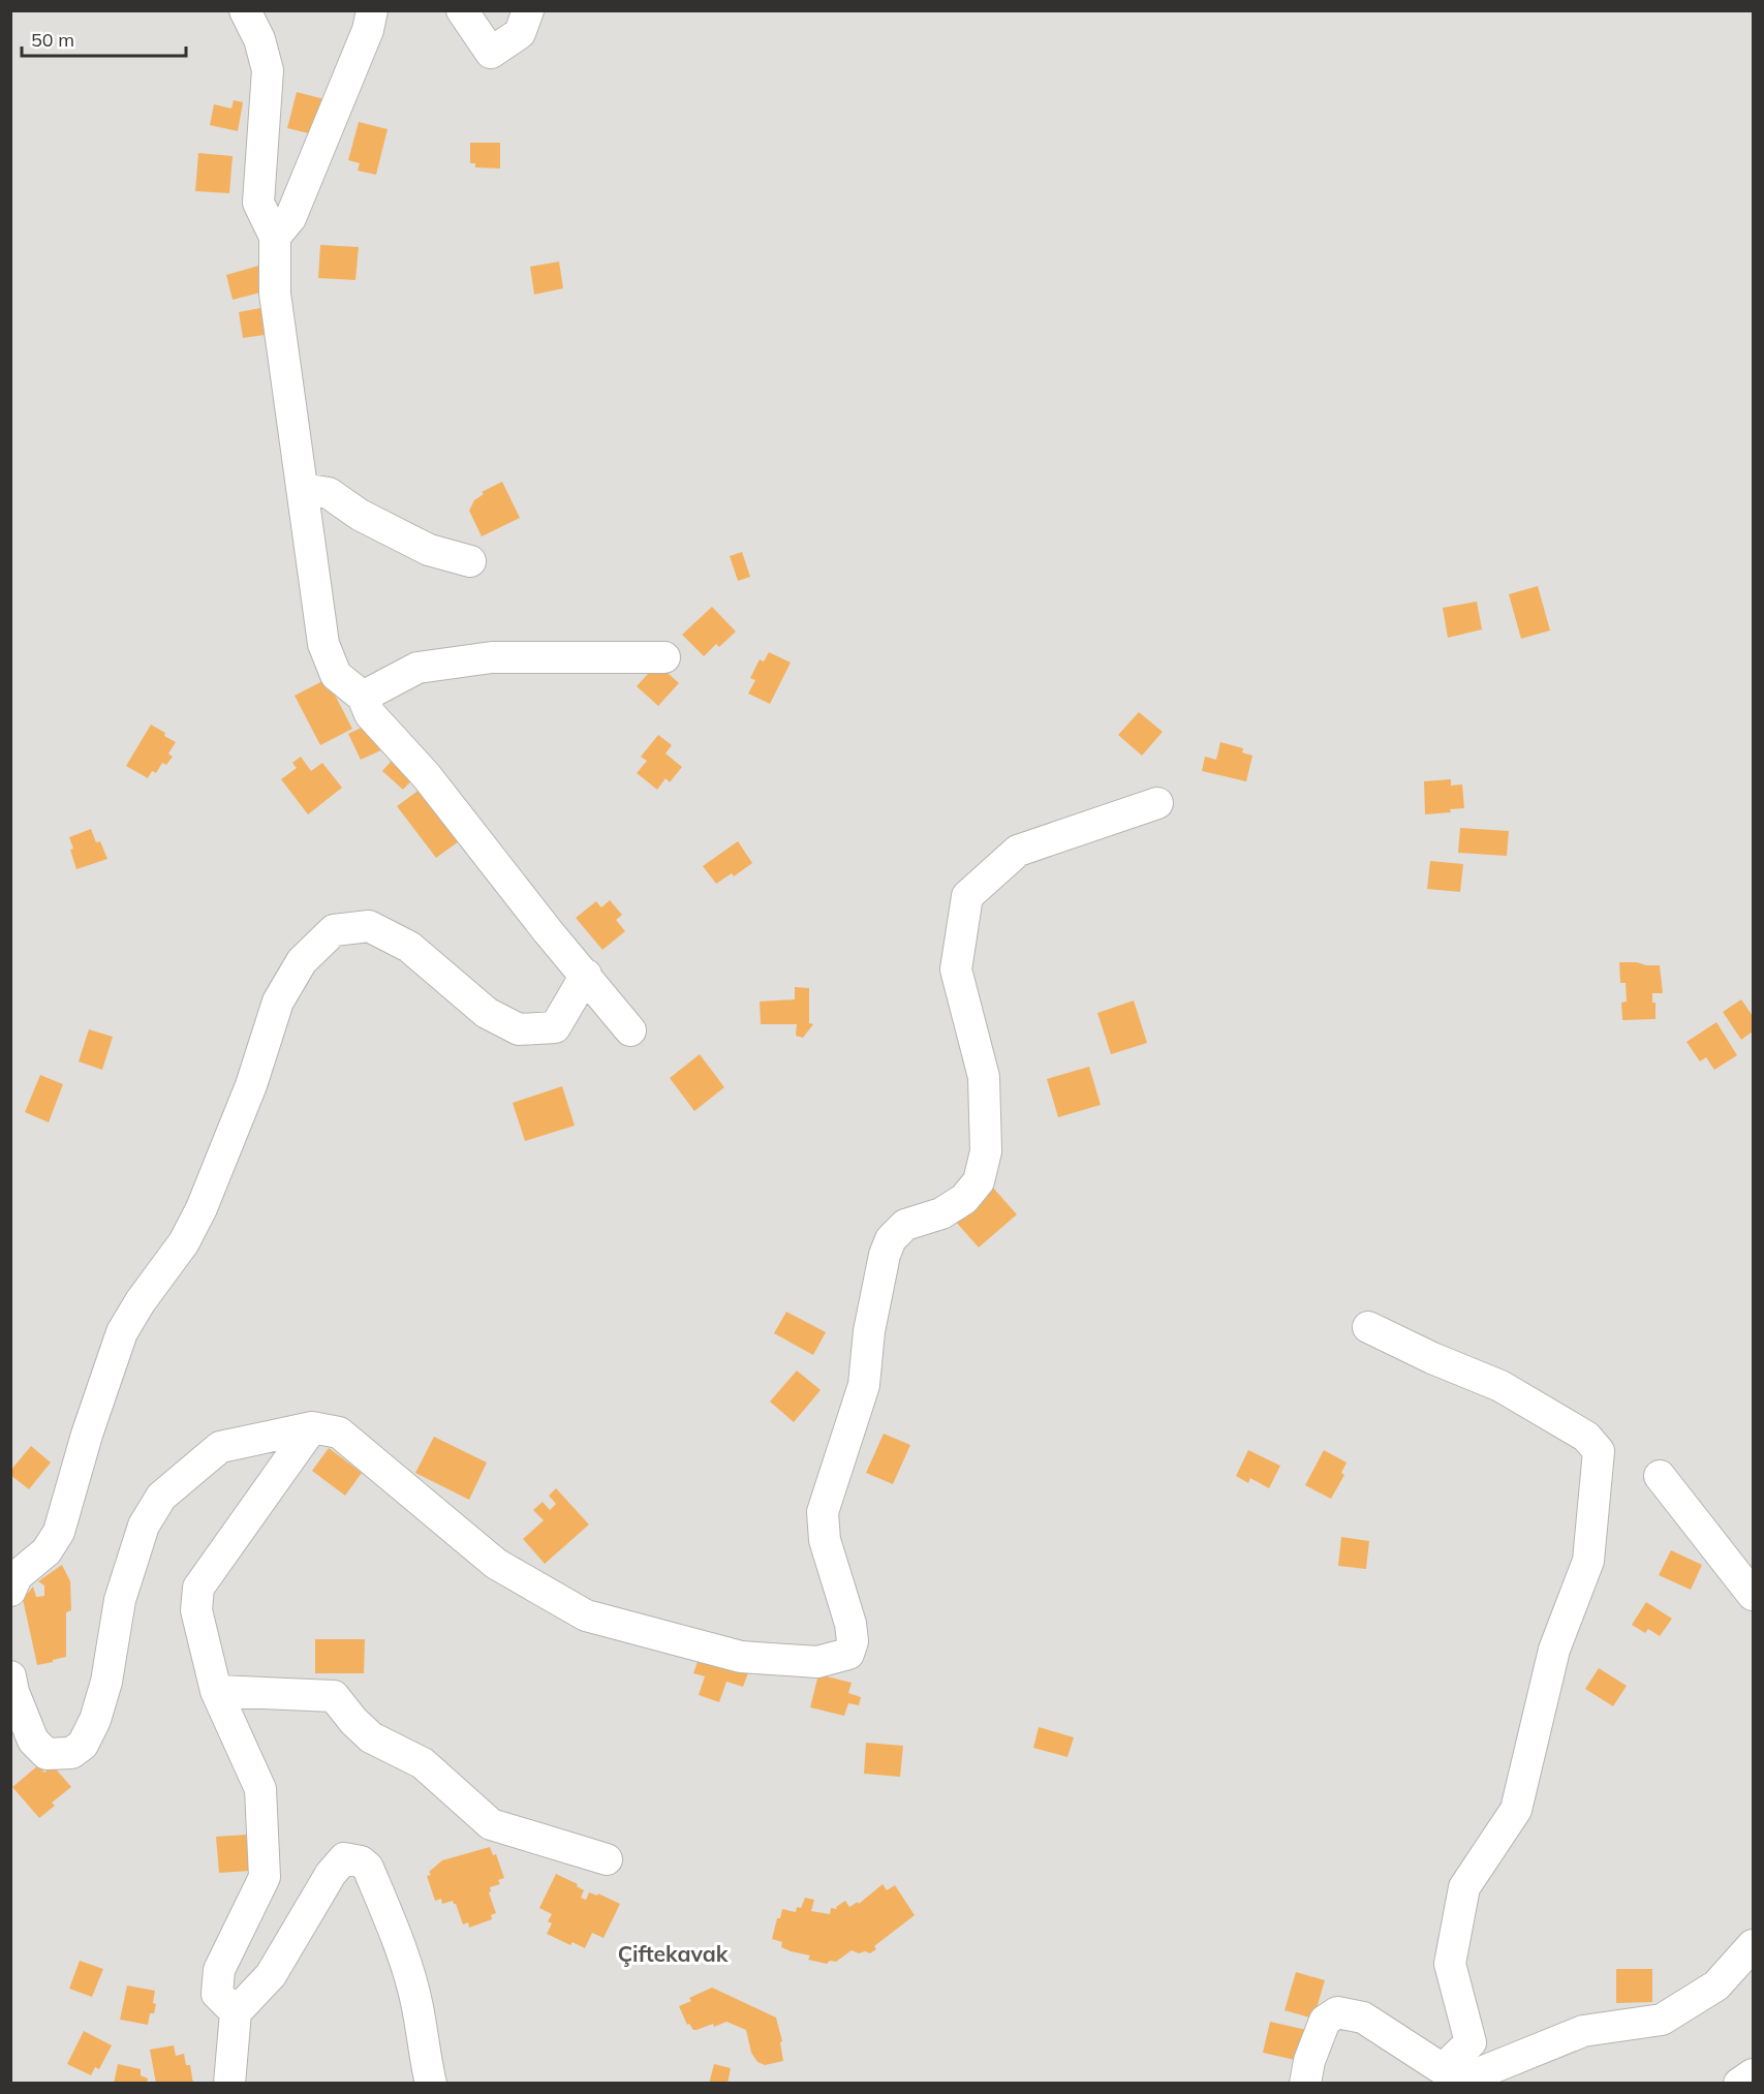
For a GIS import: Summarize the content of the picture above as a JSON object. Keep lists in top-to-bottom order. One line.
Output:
{"districts":["Çiftekavak"],"scale_bar":"50 m"}
